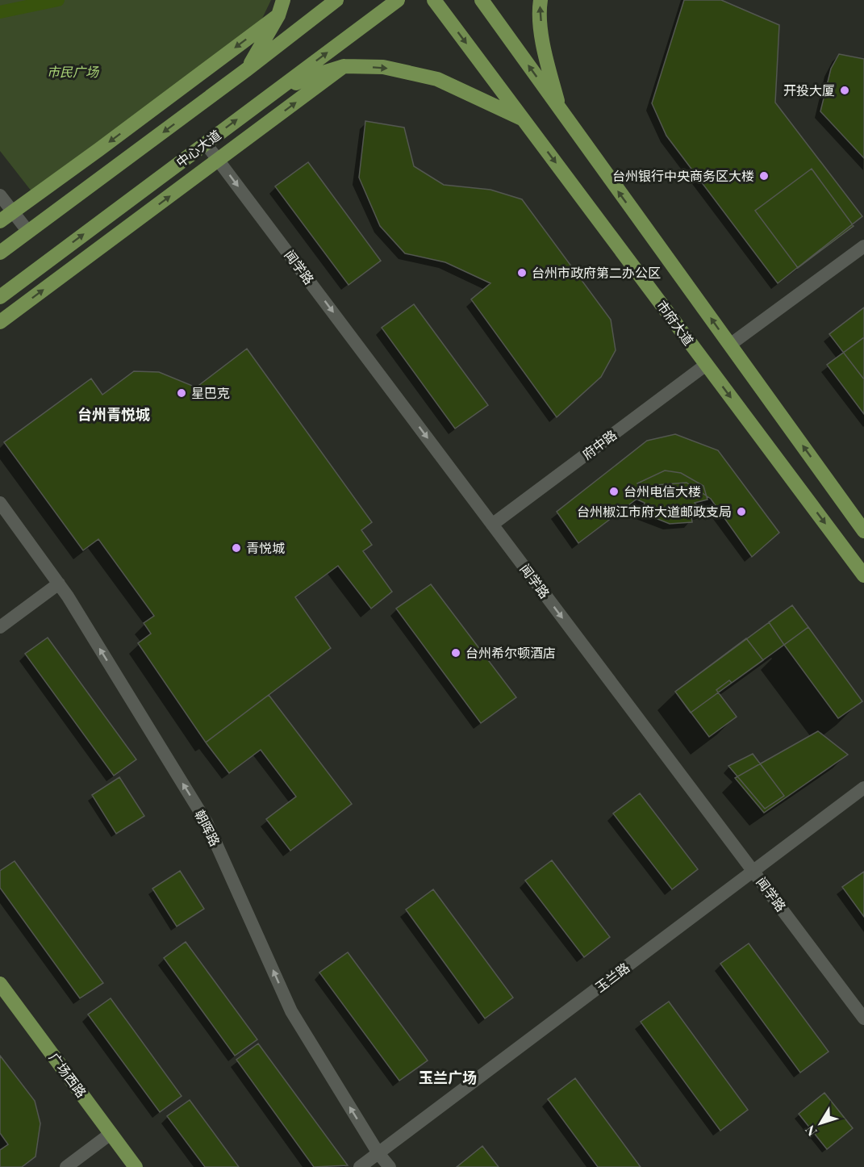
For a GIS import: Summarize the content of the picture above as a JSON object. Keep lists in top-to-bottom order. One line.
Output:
{"streets":{"main road":["中心大道","市府大道","广场西路"],"street":["闻学路","府中路","朝晖路","玉兰路"]},"crossings":[["中心大道","闻学路"],["闻学路","府中路"],["闻学路","玉兰路"],["市府大道","府中路"],["朝晖路","玉兰路"]],"one_way":["闻学路","朝晖路"],"districts":["台州青悦城","玉兰广场"],"parks":["市民广场"],"places":["开投大厦","台州银行中央商务区大楼","台州市政府第二办公区","星巴克","台州电信大楼","台州椒江市府大道邮政支局","青悦城","台州希尔顿酒店"],"north":"bottom left"}
